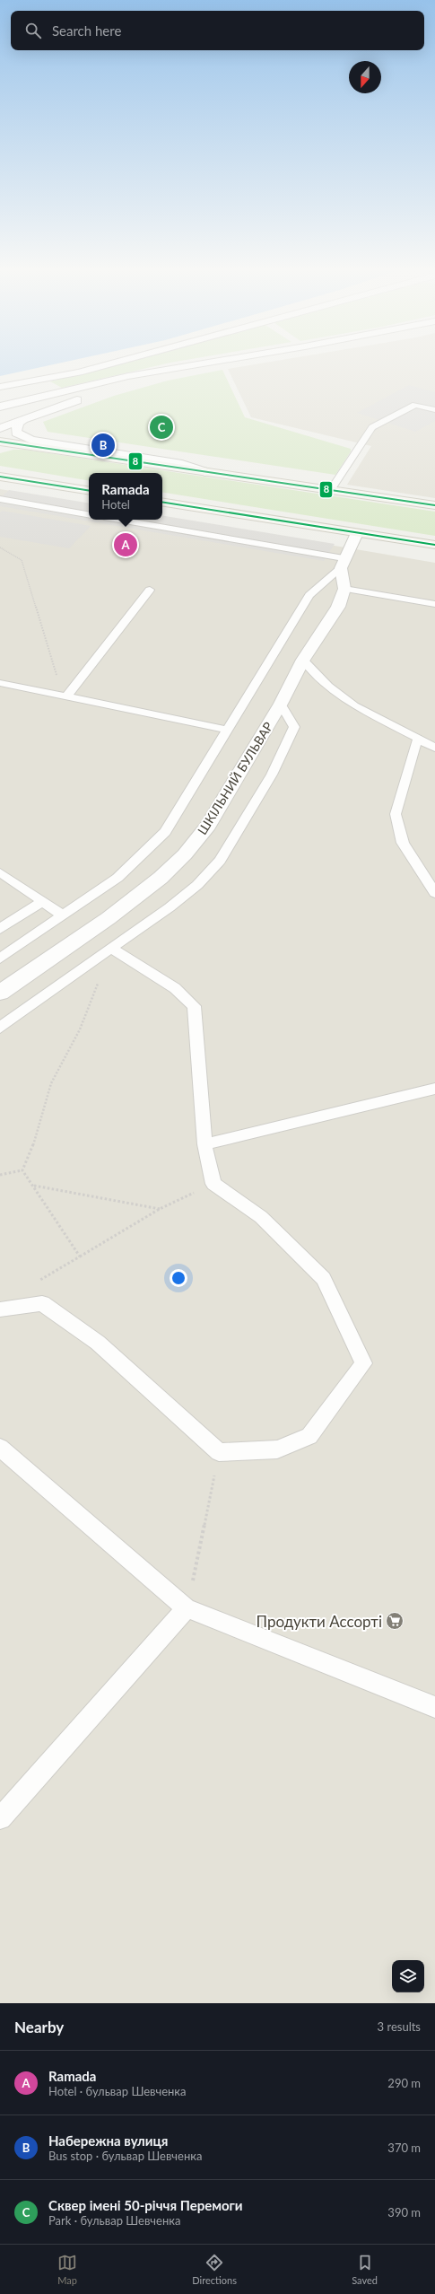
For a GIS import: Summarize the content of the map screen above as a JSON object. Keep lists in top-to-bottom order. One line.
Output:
{"streets":{"street":["ШКІЛЬНИЙ БУЛЬВАР"]},"places":{"supermarket":["Продукти Ассорті"]},"lines":["transit line 8"],"north":"bottom","page":{"search":"Search here","pins":["C","B","A"],"popup":["Ramada","Hotel"],"heading":["Nearby","3 results"],"list":[{"mark":"A","name":"Ramada","note":"Hotel · бульвар Шевченка","value":"290 m"},{"mark":"B","name":"Набережна вулиця","note":"Bus stop · бульвар Шевченка","value":"370 m"},{"mark":"C","name":"Сквер імені 50-річчя Перемоги","note":"Park · бульвар Шевченка","value":"390 m"}],"nav":["Map","Directions","Saved"]}}
